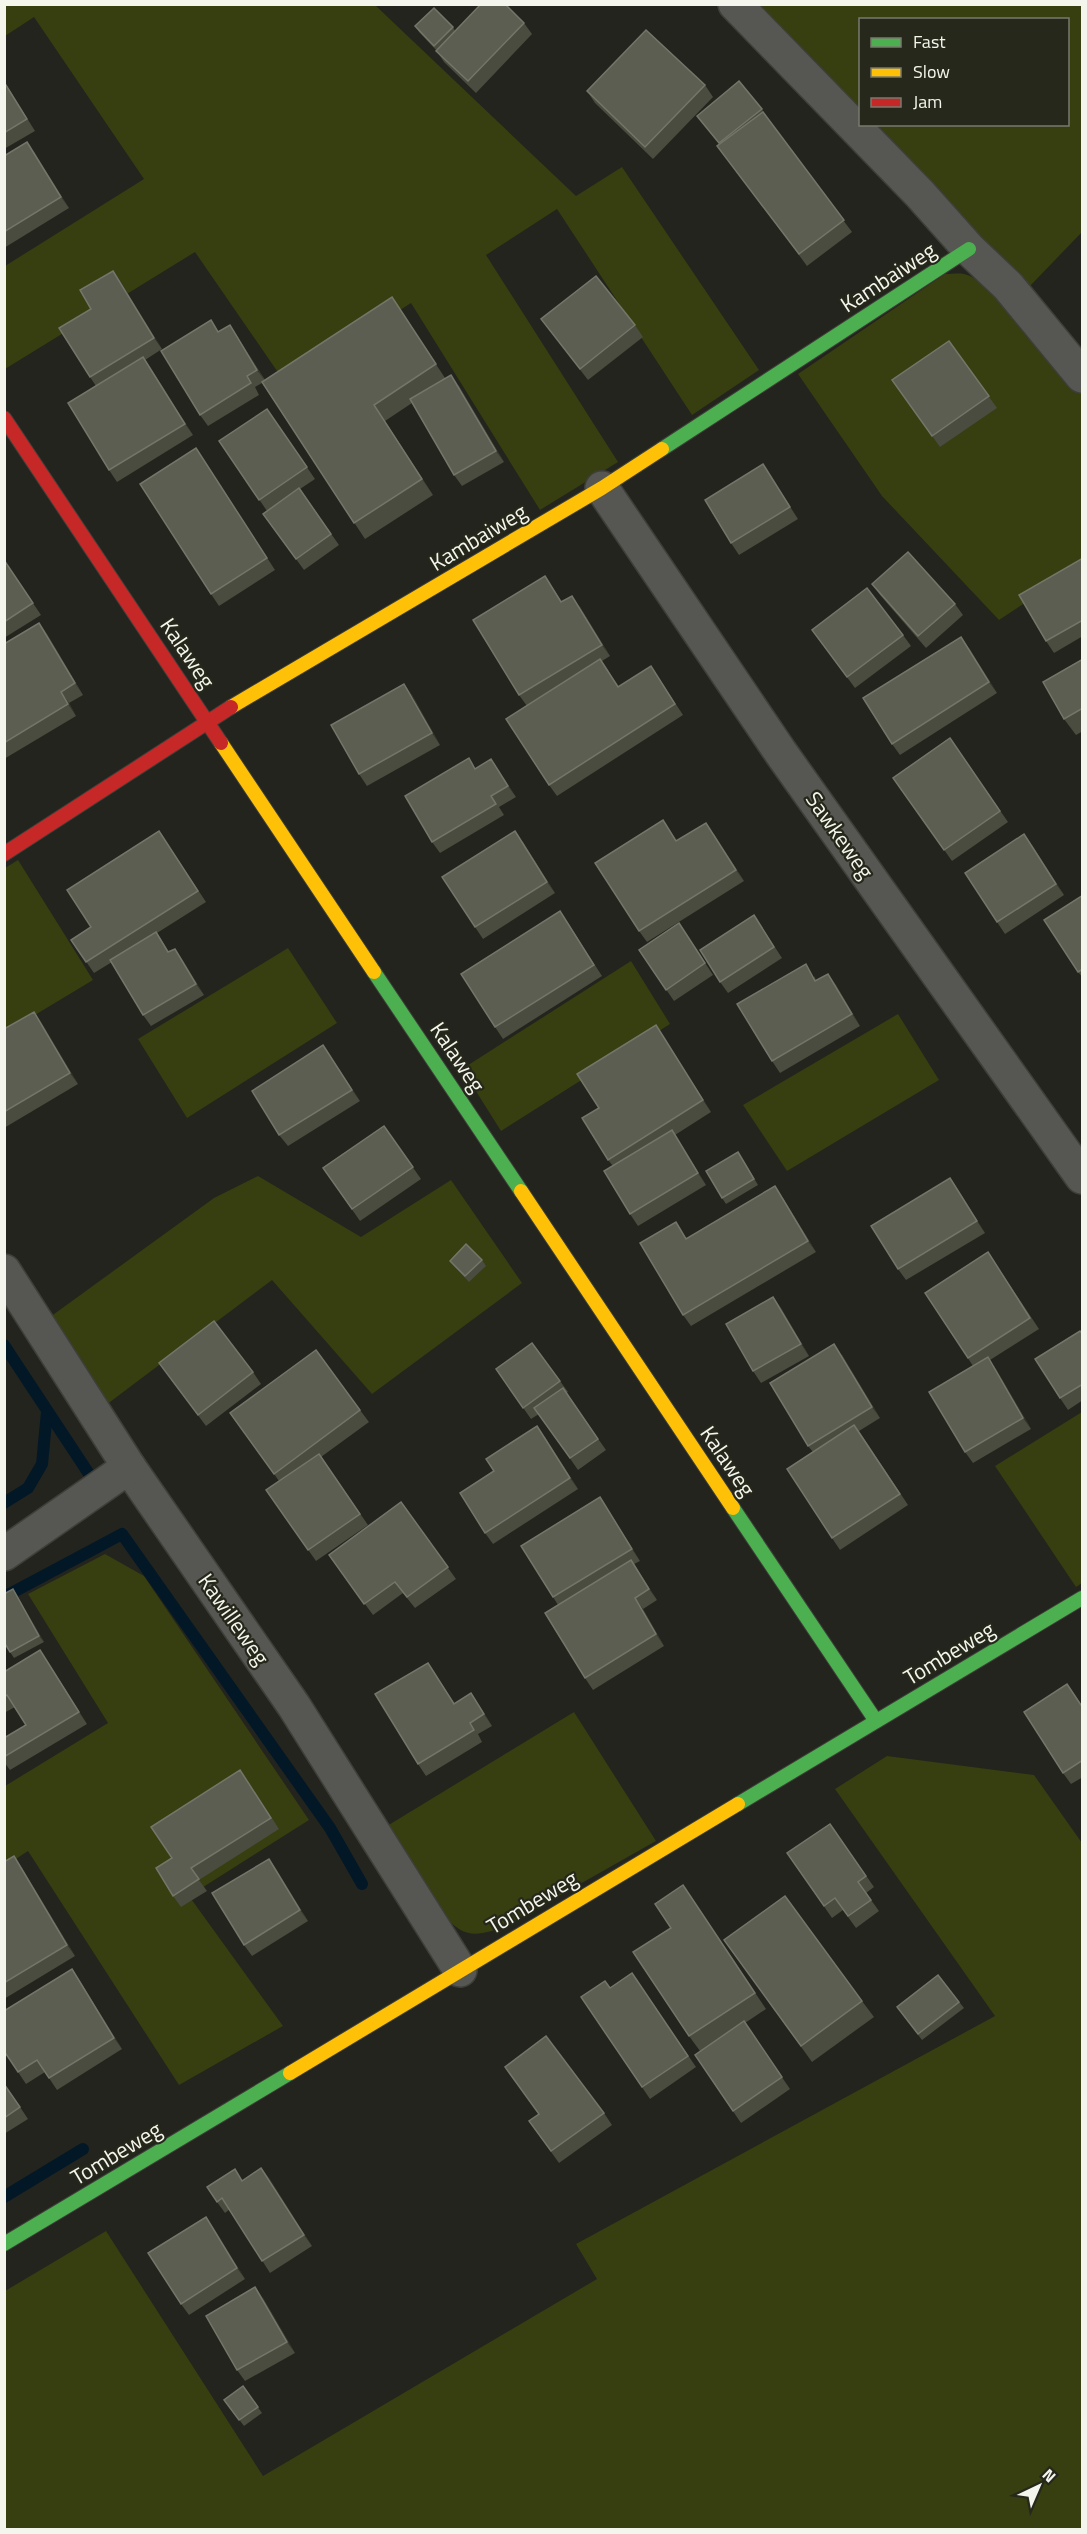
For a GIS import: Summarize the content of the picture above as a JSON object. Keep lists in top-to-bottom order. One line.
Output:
{"streets":{"street":["Kambaiweg","Kalaweg","Sawkeweg","Kawilleweg","Tombeweg"]},"crossings":[["Kambaiweg","Kalaweg"],["Kambaiweg","Sawkeweg"],["Kalaweg","Tombeweg"],["Kawilleweg","Tombeweg"]],"legend":["Fast","Slow","Jam"],"north":"top right"}
